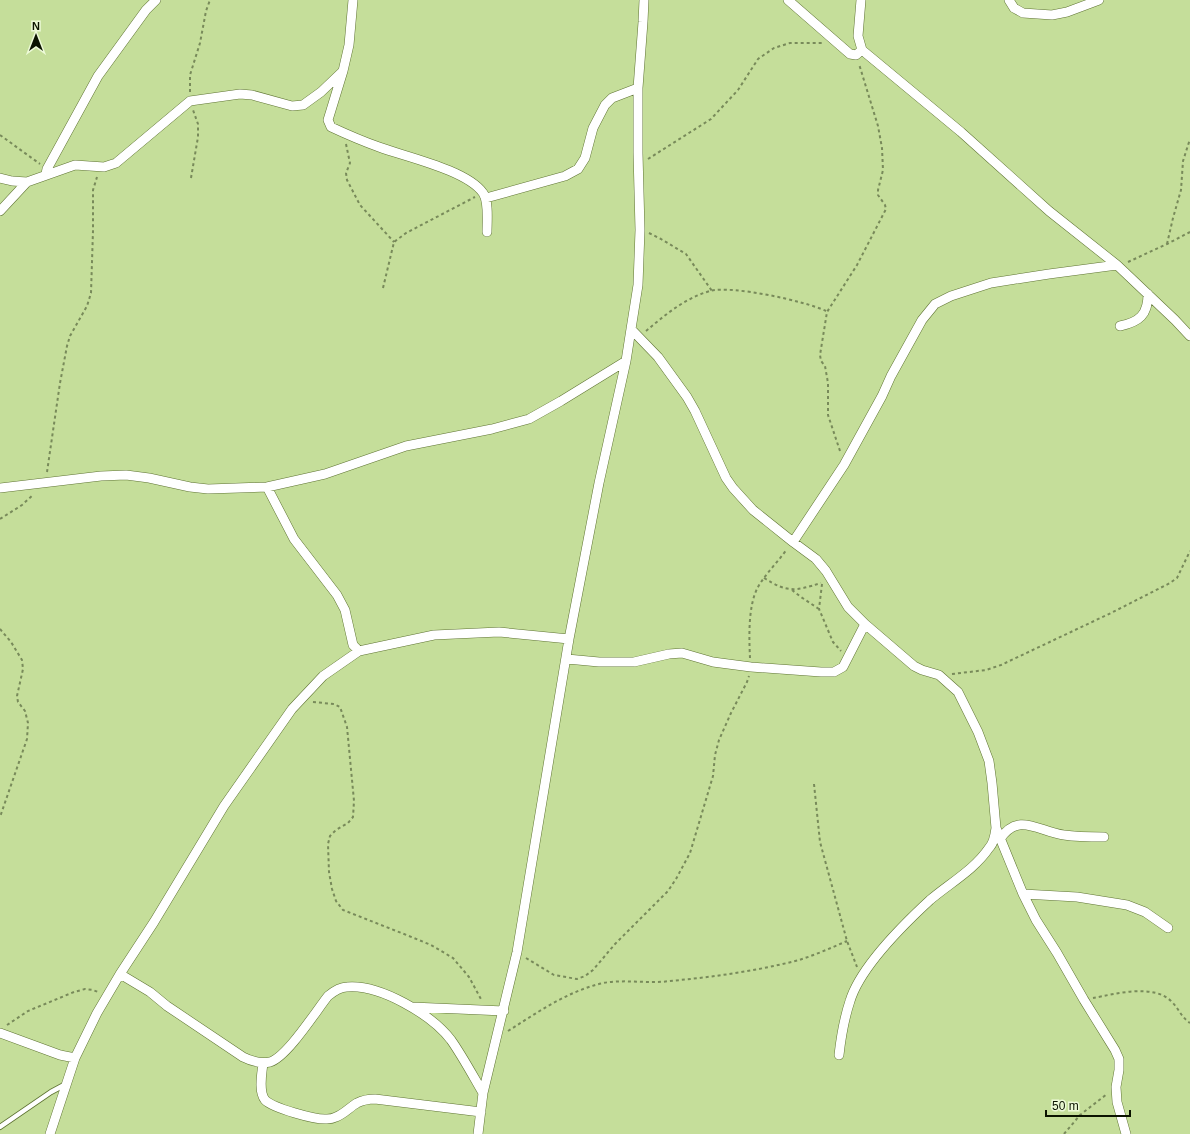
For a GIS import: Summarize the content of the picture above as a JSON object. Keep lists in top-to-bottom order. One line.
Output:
{"scale_bar":"50 m","north":"top"}
